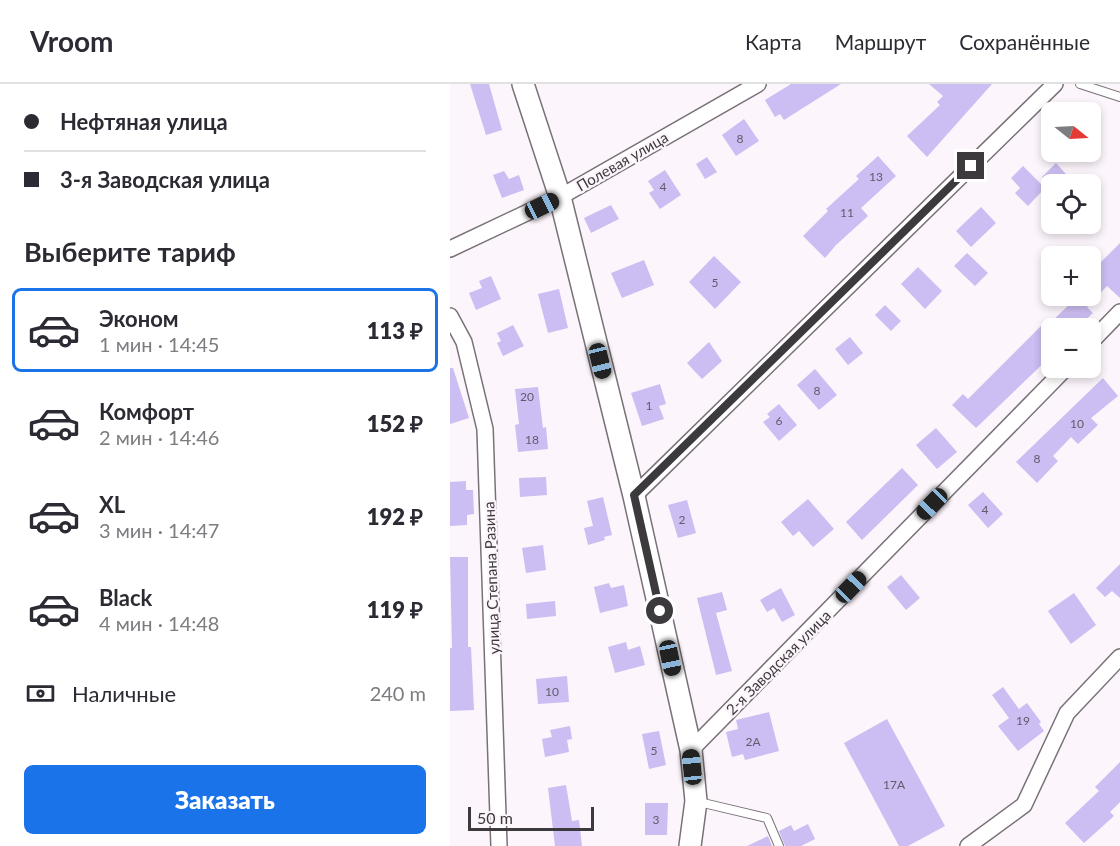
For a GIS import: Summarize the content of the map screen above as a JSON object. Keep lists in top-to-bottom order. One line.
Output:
{"streets":{"street":["Полевая улица","улица Степана Разина","2-я Заводская улица"]},"house_numbers":["8","13","4","11","5","8","20","1","6","10","18","8","4","2","10","19","2А","5","17А","3"],"scale_bar":"50 m","north":"right","page":{"header":"Vroom","nav":["Карта","Маршрут","Сохранённые"],"banner":["Нефтяная улица","3-я Заводская улица"],"map_buttons":["+","−"],"heading":"Выберите тариф","list":[{"name":"Эконом","note":"1 мин · 14:45","value":"113 ₽"},{"name":"Комфорт","note":"2 мин · 14:46","value":"152 ₽"},{"name":"XL","note":"3 мин · 14:47","value":"192 ₽"},{"name":"Black","note":"4 мин · 14:48","value":"119 ₽"}],"pay":["Наличные","240 m"],"buttons":"Заказать","scale":"50 m"}}
